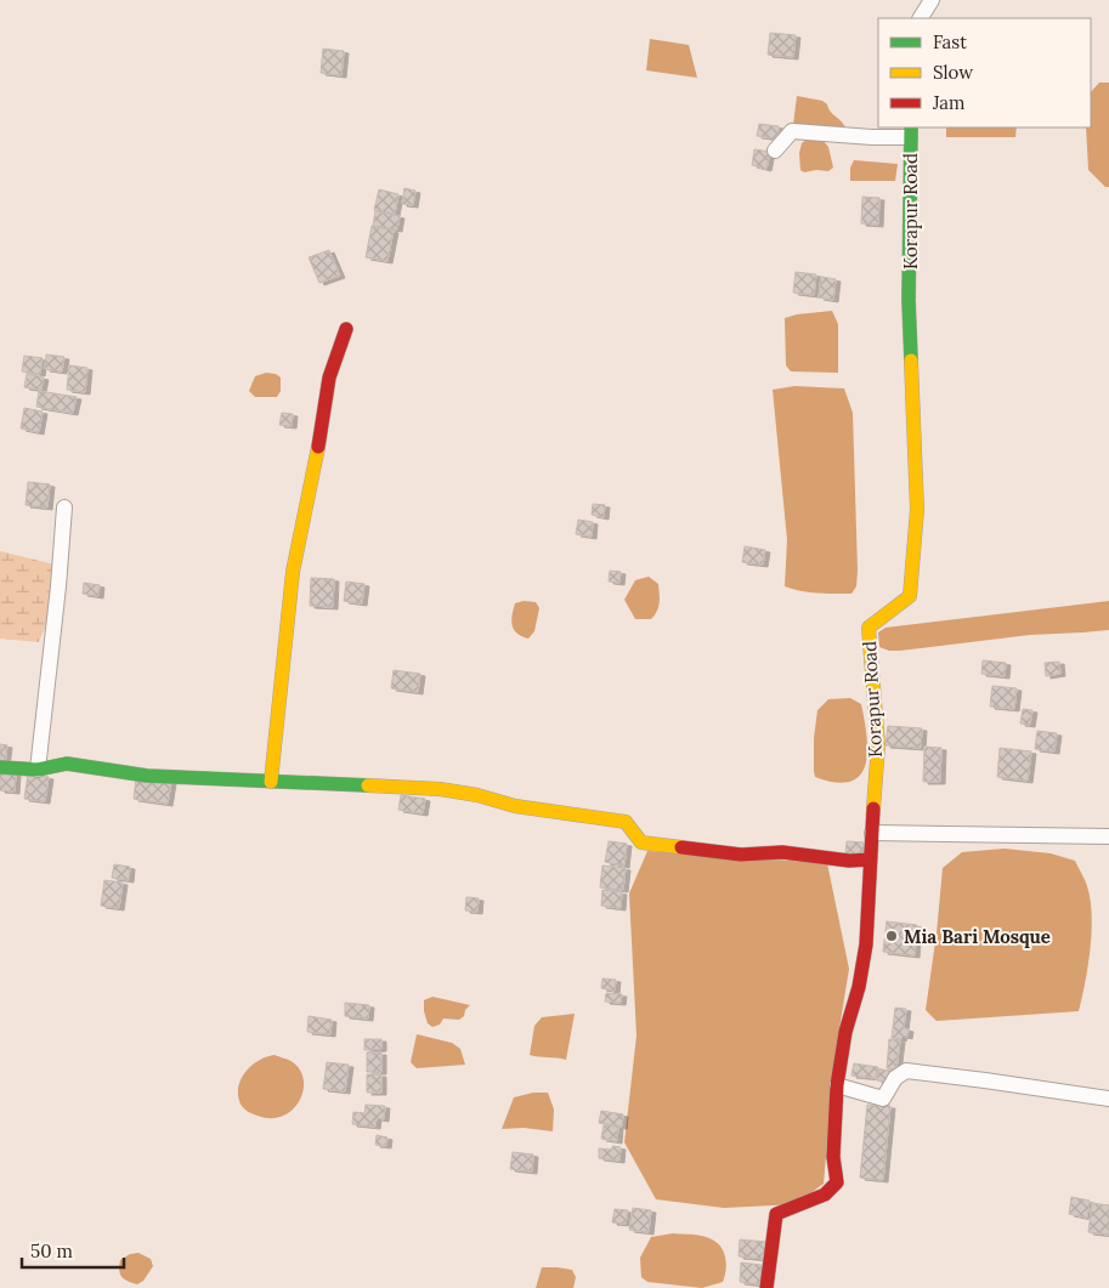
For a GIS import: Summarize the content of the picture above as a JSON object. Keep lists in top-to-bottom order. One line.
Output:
{"streets":{"street":["Korapur Road"]},"places":["Mia Bari Mosque"],"legend":["Fast","Slow","Jam"],"scale_bar":"50 m"}
